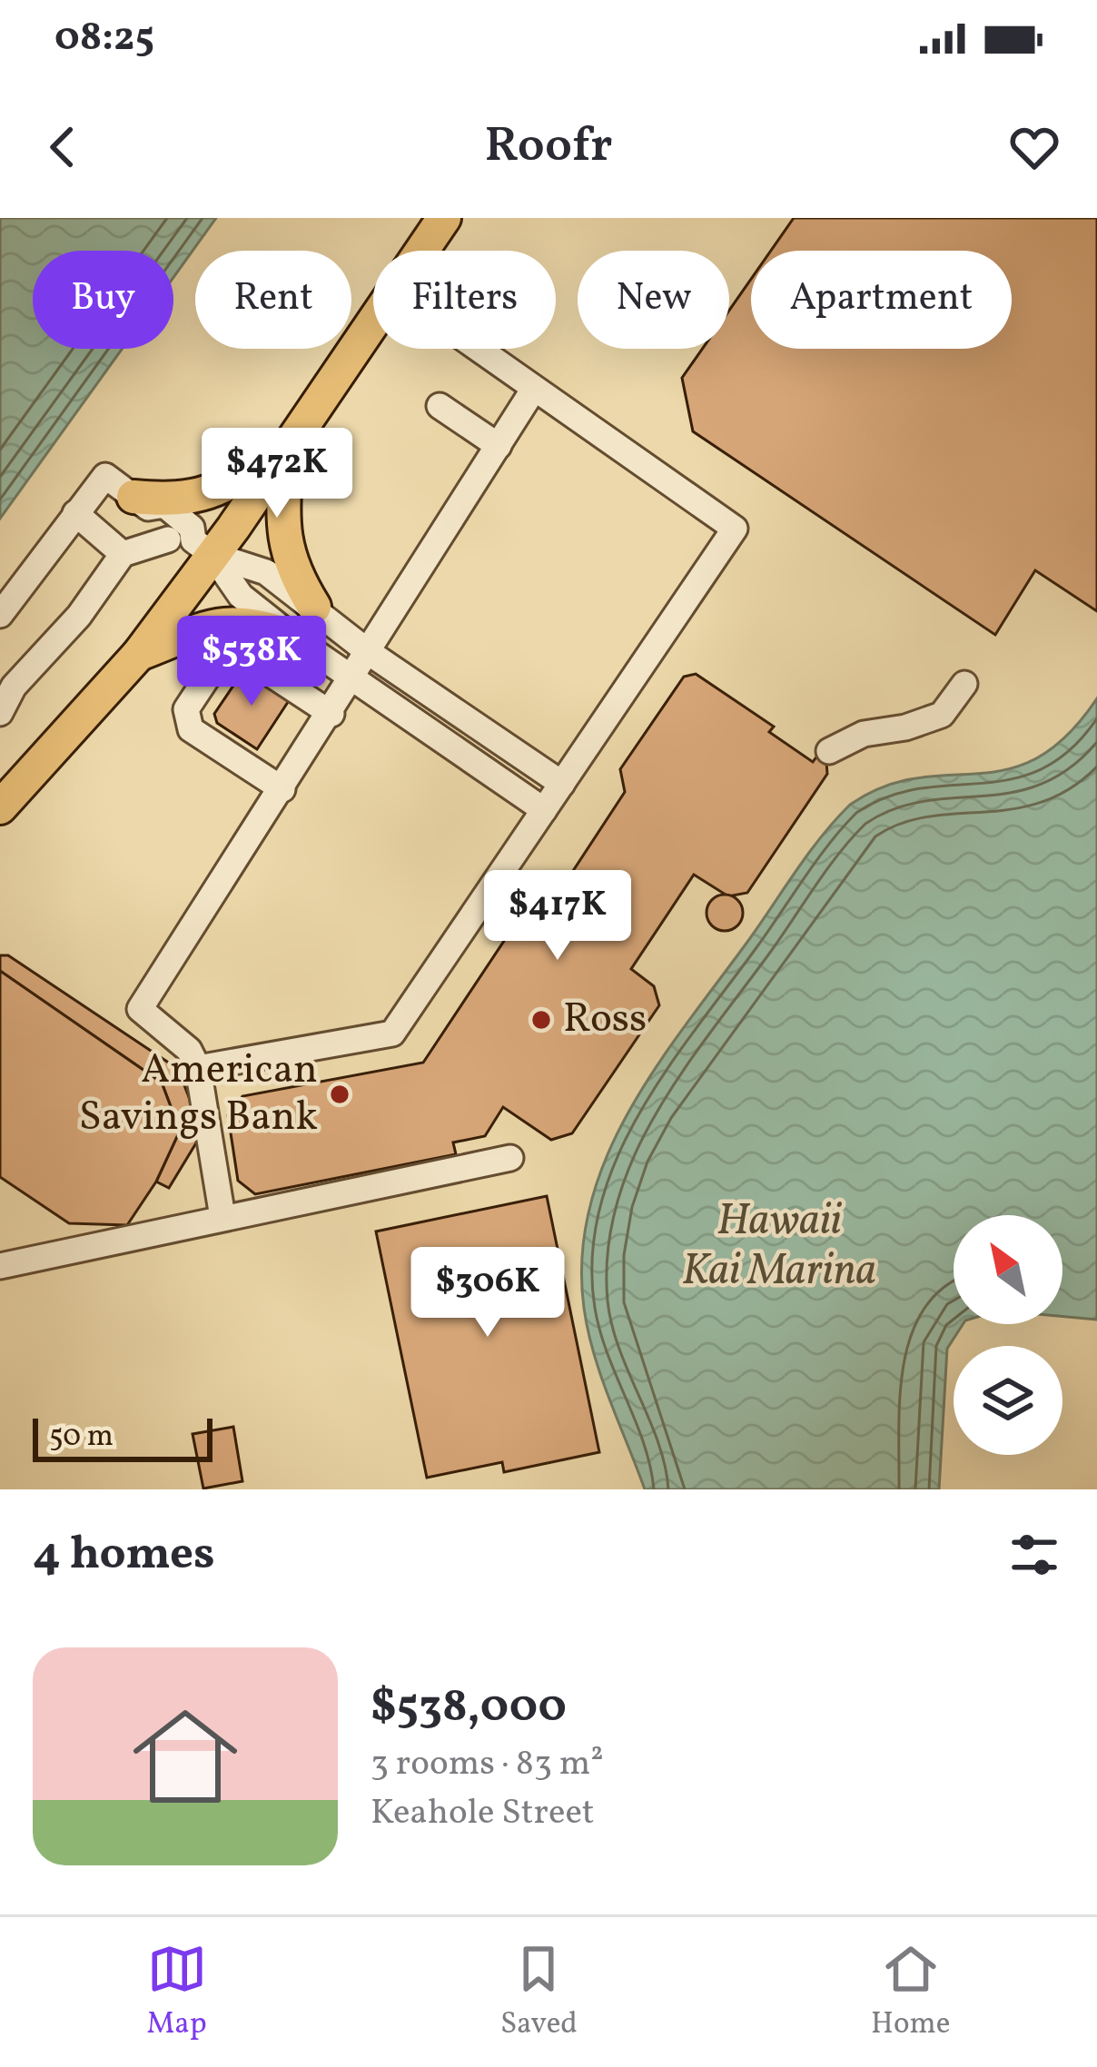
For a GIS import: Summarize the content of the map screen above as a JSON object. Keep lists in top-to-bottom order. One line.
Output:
{"water":["Hawaii Kai Marina"],"places":["Ross","American Savings Bank"],"scale_bar":"50 m","north":"top left","page":{"status":"08:25","header":"Roofr","chip":["Buy","Rent","Filters","New","Apartment"],"price":["$472K","$538K","$417K","$306K"],"scale":"50 m","heading":"4 homes","list":[{"name":"$538,000","note":"3 rooms · 83 m² · Keahole Street"}],"tabs":["Map","Saved","Home"]}}
